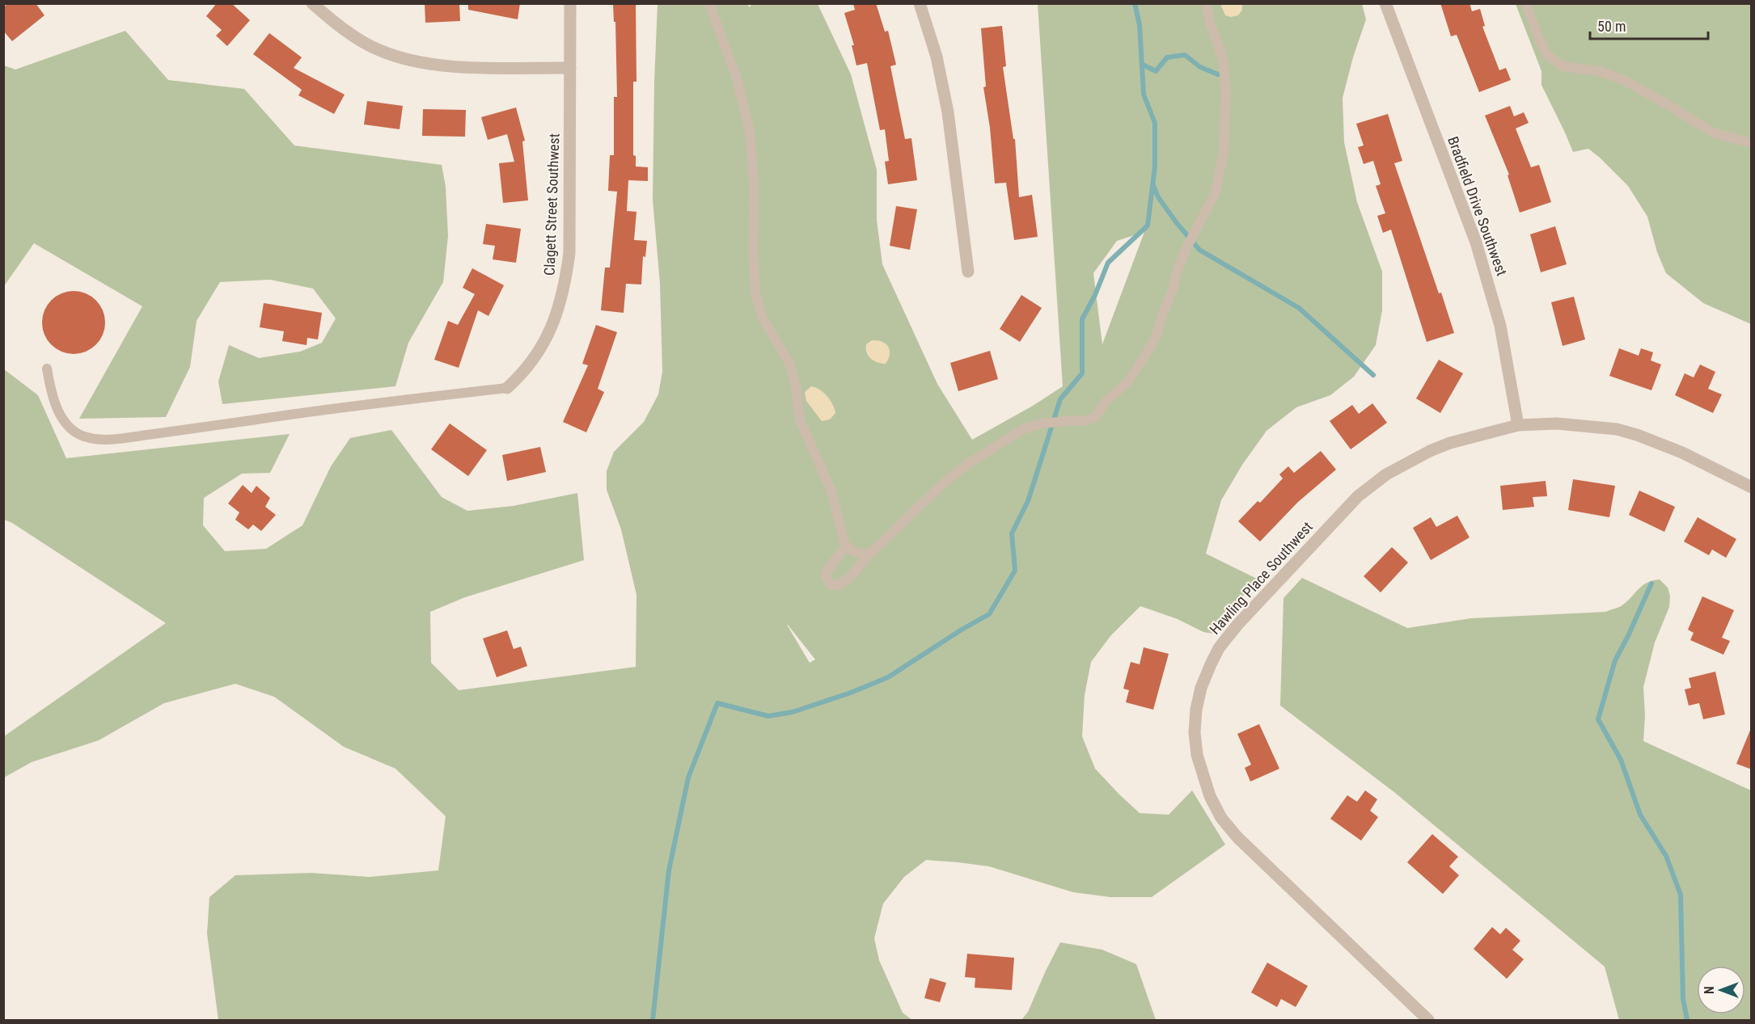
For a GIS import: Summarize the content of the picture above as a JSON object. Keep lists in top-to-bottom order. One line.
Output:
{"streets":{"street":["Clagett Street Southwest","Bradfield Drive Southwest","Hawling Place Southwest"]},"crossings":[["Bradfield Drive Southwest","Hawling Place Southwest"]],"scale_bar":"50 m","north":"left"}
